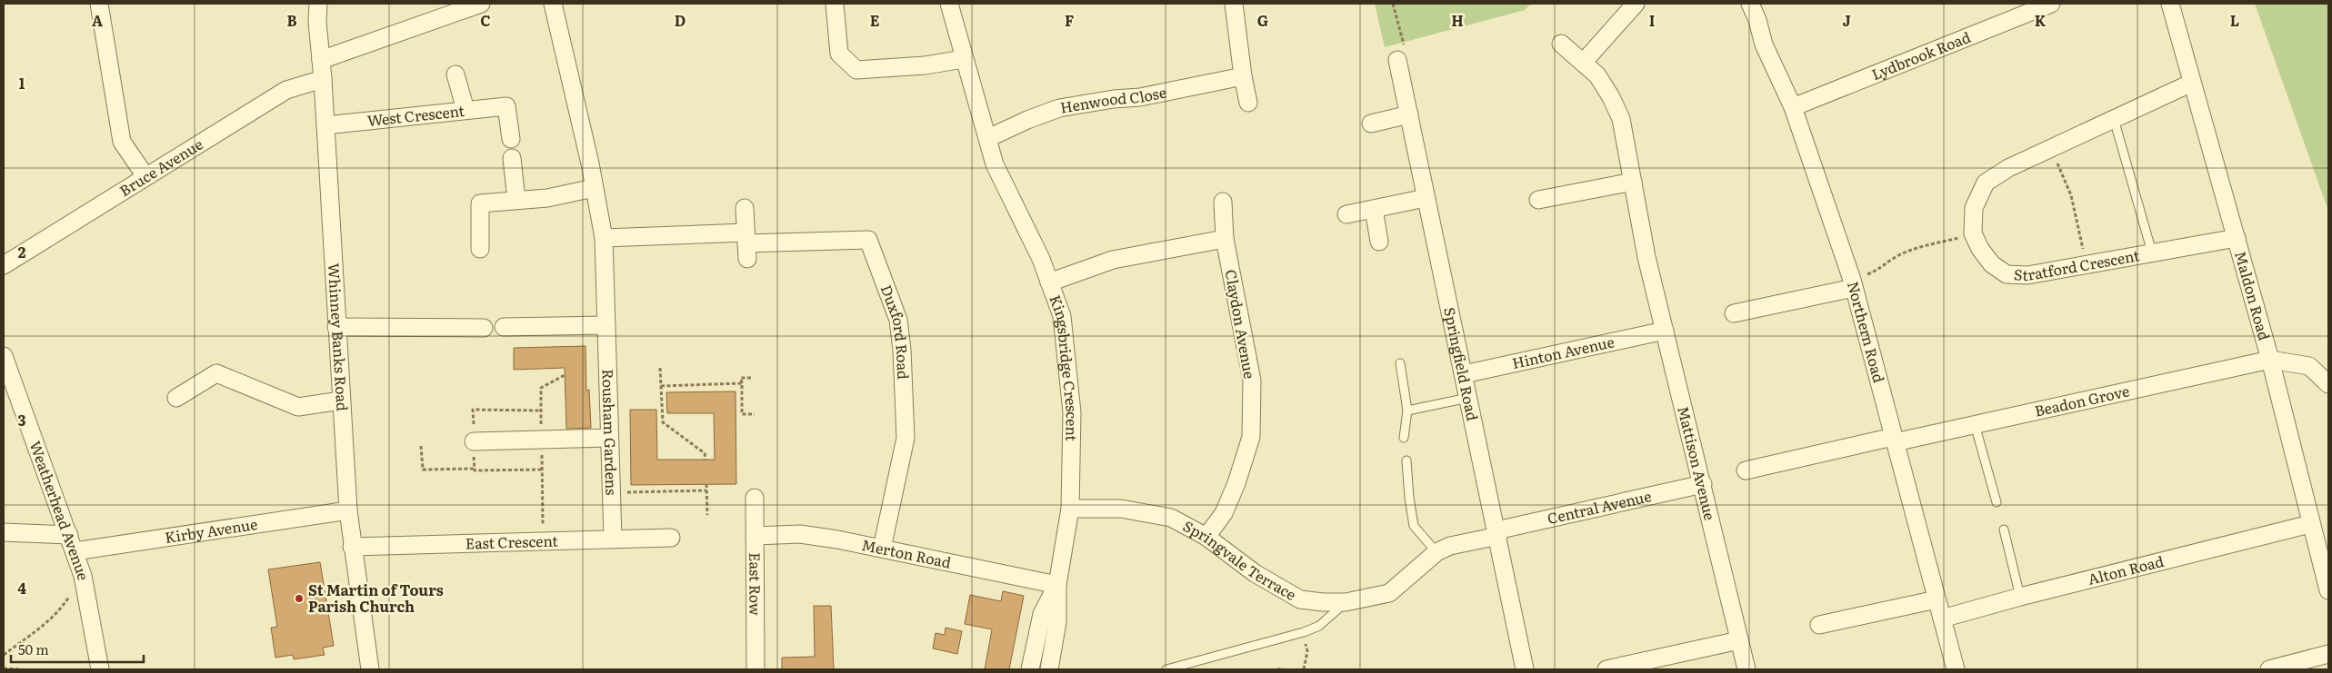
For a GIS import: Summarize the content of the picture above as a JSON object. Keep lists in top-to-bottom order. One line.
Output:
{"streets":{"street":["Lydbrook Road","Henwood Close","West Crescent","Bruce Avenue","Stratford Crescent","Maldon Road","Claydon Avenue","Northern Road","Duxford Road","Whinney Banks Road","Hinton Avenue","Springfield Road","Kingsbridge Crescent","Beadon Grove","Rousham Gardens","Mattison Avenue","Central Avenue","Weatherhead Avenue","Kirby Avenue","East Crescent","Merton Road","Springvale Terrace","Alton Road","East Row"]},"crossings":[["Lydbrook Road","Northern Road"],["Henwood Close","Kingsbridge Crescent"],["West Crescent","Whinney Banks Road"],["Bruce Avenue","Whinney Banks Road"],["Stratford Crescent","Maldon Road"],["Maldon Road","Beadon Grove"],["Maldon Road","Alton Road"],["Claydon Avenue","Springvale Terrace"],["Northern Road","Beadon Grove"],["Northern Road","Alton Road"],["Duxford Road","Merton Road"],["Whinney Banks Road","Kirby Avenue"],["Whinney Banks Road","East Crescent"],["Hinton Avenue","Springfield Road"],["Hinton Avenue","Mattison Avenue"],["Springfield Road","Central Avenue"],["Kingsbridge Crescent","Merton Road"],["Kingsbridge Crescent","Springvale Terrace"],["Rousham Gardens","East Crescent"],["Mattison Avenue","Central Avenue"],["Central Avenue","Springvale Terrace"],["Weatherhead Avenue","Kirby Avenue"],["Merton Road","East Row"]],"places":["St Martin of Tours Parish Church"],"scale_bar":"50 m","grid":{"columns":["A","B","C","D","E","F","G","H","I","J","K","L"],"rows":["1","2","3","4"]}}
